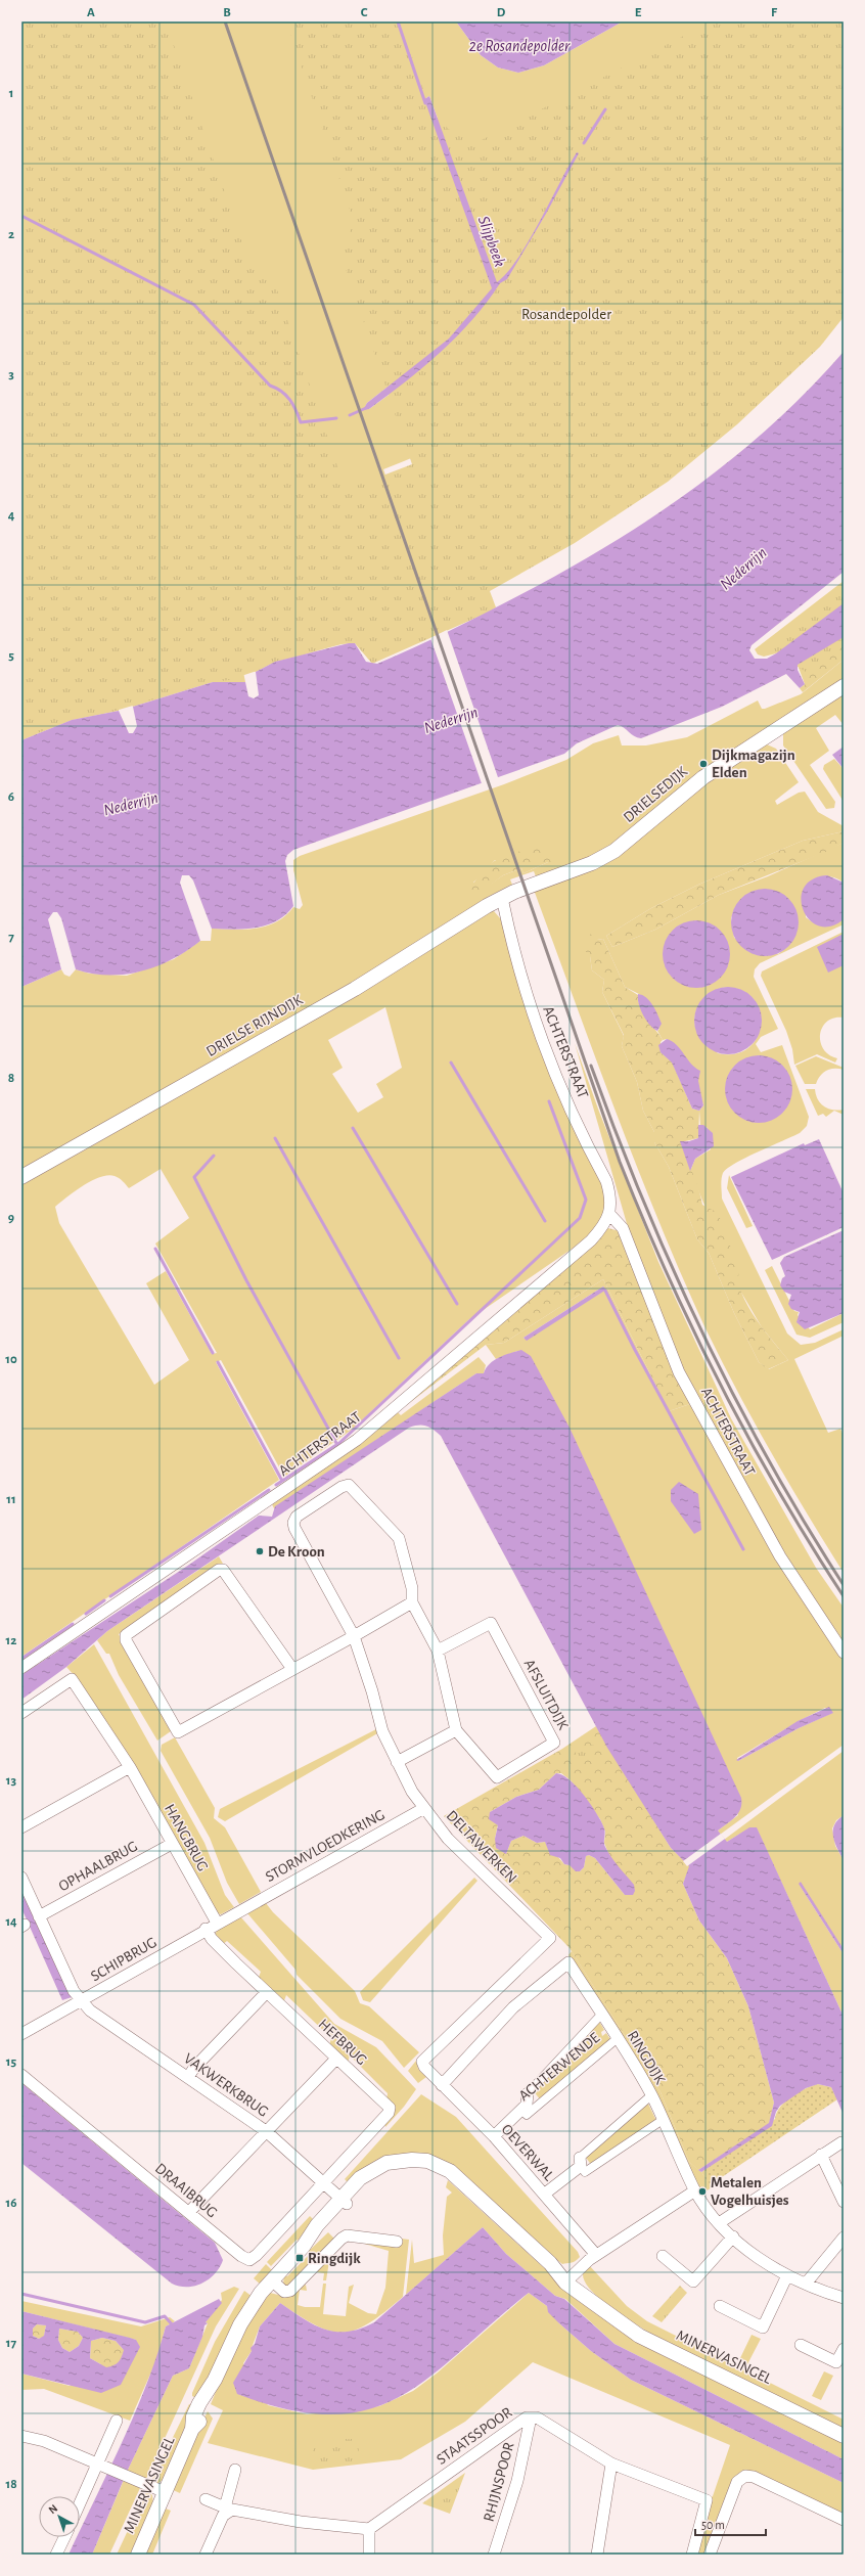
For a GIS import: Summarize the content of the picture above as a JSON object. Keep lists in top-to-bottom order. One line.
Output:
{"streets":{"street":["DRIELSEDIJK","DRIELSE RIJNDIJK","ACHTERSTRAAT","AFSLUITDIJK","HANGBRUG","STORMVLOEDKERING","DELTAWERKEN","OPHAALBRUG","SCHIPBRUG","HEFBRUG","RINGDIJK","ACHTERWENDE","VAKWERKBRUG","OEVERWAL","DRAAIBRUG","MINERVASINGEL","STAATSSPOOR","RHIJNSPOOR"]},"crossings":[["DRIELSEDIJK","DRIELSE RIJNDIJK"],["DRIELSEDIJK","ACHTERSTRAAT"],["DRIELSE RIJNDIJK","ACHTERSTRAAT"],["AFSLUITDIJK","DELTAWERKEN"],["HANGBRUG","OPHAALBRUG"],["HANGBRUG","SCHIPBRUG"],["STORMVLOEDKERING","DELTAWERKEN"],["STORMVLOEDKERING","SCHIPBRUG"],["DELTAWERKEN","OEVERWAL"],["SCHIPBRUG","HEFBRUG"],["SCHIPBRUG","VAKWERKBRUG"],["HEFBRUG","VAKWERKBRUG"],["HEFBRUG","DRAAIBRUG"],["RINGDIJK","ACHTERWENDE"],["RINGDIJK","OEVERWAL"],["ACHTERWENDE","OEVERWAL"],["VAKWERKBRUG","DRAAIBRUG"],["VAKWERKBRUG","MINERVASINGEL"],["STAATSSPOOR","RHIJNSPOOR"]],"water":["2e Rosandepolder","Slijpbeek","Nederrijn"],"parks":["Rosandepolder"],"places":{"other":["Dijkmagazijn Elden","De Kroon","Metalen Vogelhuisjes"],"transit":["Ringdijk"]},"scale_bar":"50 m","north":"top left","grid":{"columns":["A","B","C","D","E","F"],"rows":["1","2","3","4","5","6","7","8","9","10","11","12","13","14","15","16","17","18"]}}
